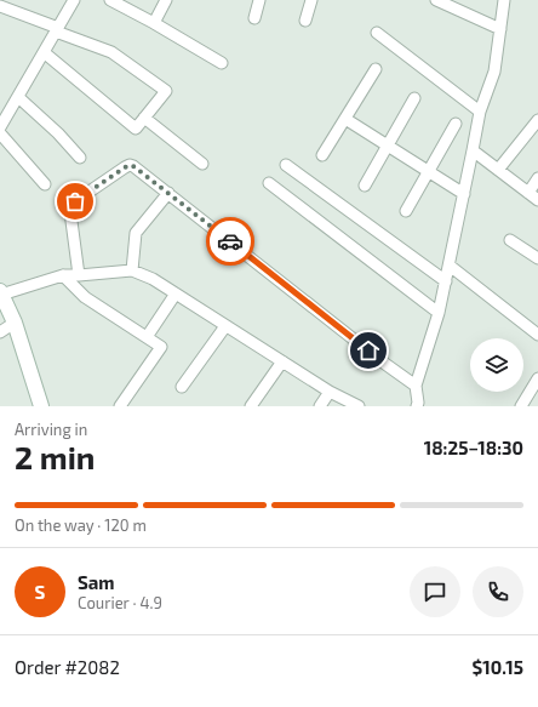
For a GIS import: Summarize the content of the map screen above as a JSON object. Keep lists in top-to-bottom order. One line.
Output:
{"page":{"heading":["2 min","Arriving in","18:25–18:30"],"panel":["Sam","Courier · 4.9","Order #2082","$10.15"],"bar":"On the way · 120 m","round":"S"}}
